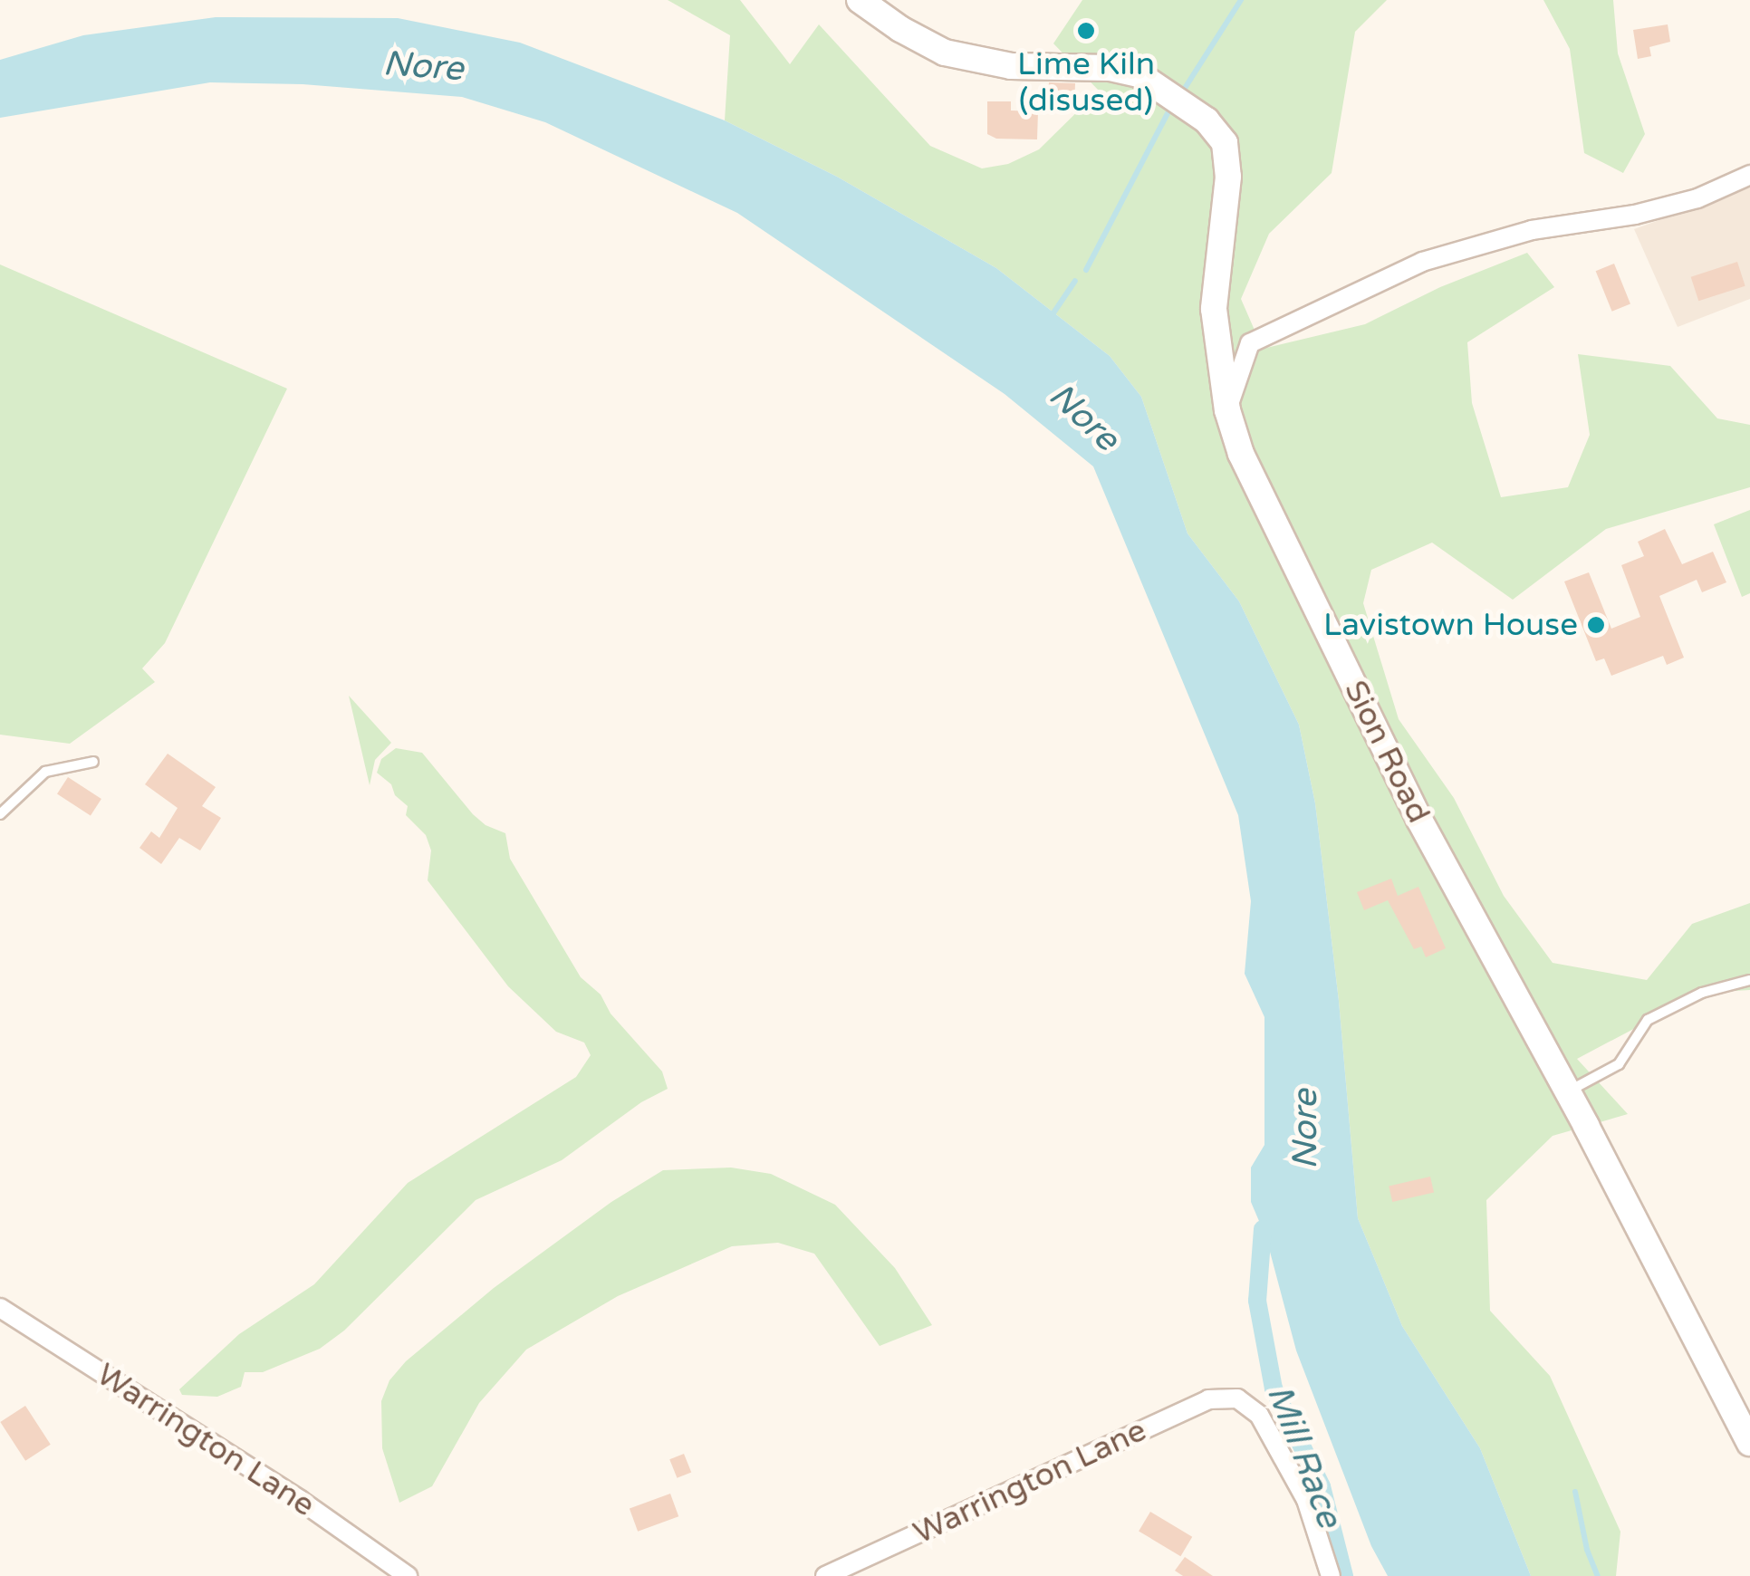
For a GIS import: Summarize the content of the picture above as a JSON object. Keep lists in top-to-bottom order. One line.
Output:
{"streets":{"street":["Sion Road","Warrington Lane"]},"water":["Nore","Mill Race"],"places":["Lime Kiln (disused)","Lavistown House"]}
